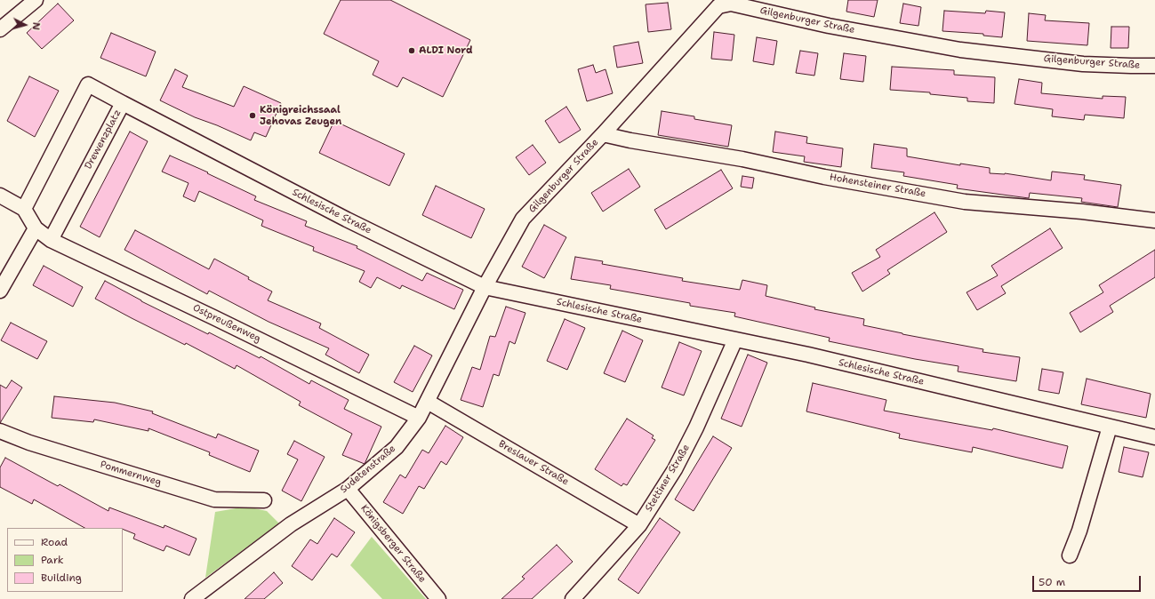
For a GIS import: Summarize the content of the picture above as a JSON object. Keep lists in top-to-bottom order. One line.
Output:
{"streets":{"street":["Gilgenburger Straße","Drewenzplatz","Hohensteiner Straße","Schlesische Straße","Ostpreußenweg","Breslauer Straße","Sudetenstraße","Pommernweg","Stettiner Straße","Königsberger Straße"]},"crossings":[["Gilgenburger Straße","Hohensteiner Straße"],["Gilgenburger Straße","Schlesische Straße"],["Gilgenburger Straße","Sudetenstraße"],["Drewenzplatz","Schlesische Straße"],["Drewenzplatz","Ostpreußenweg"],["Schlesische Straße","Sudetenstraße"],["Schlesische Straße","Stettiner Straße"],["Ostpreußenweg","Sudetenstraße"],["Breslauer Straße","Sudetenstraße"],["Breslauer Straße","Stettiner Straße"],["Sudetenstraße","Königsberger Straße"]],"places":["ALDI Nord","Königreichssaal Jehovas Zeugen"],"legend":["Road","Park","Building"],"scale_bar":"50 m","north":"right"}
